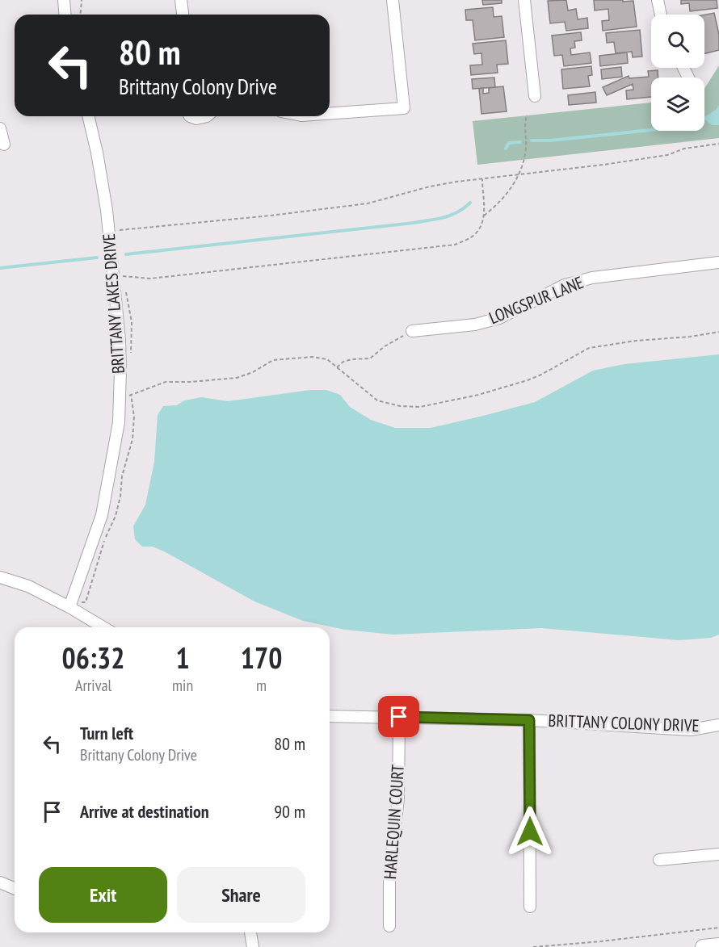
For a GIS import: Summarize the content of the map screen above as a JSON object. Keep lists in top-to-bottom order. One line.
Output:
{"streets":{"street":["LONGSPUR LANE","BRITTANY LAKES DRIVE","BRITTANY COLONY DRIVE","HARLEQUIN COURT"]},"crossings":[["BRITTANY COLONY DRIVE","HARLEQUIN COURT"]],"page":{"turn":["80 m","Brittany Colony Drive"],"eta":["06:32","Arrival","1","min","170","m"],"list":[{"name":"Turn left","note":"Brittany Colony Drive","value":"80 m"},{"name":"Arrive at destination","value":"90 m"}],"buttons":["Exit","Share"]}}
